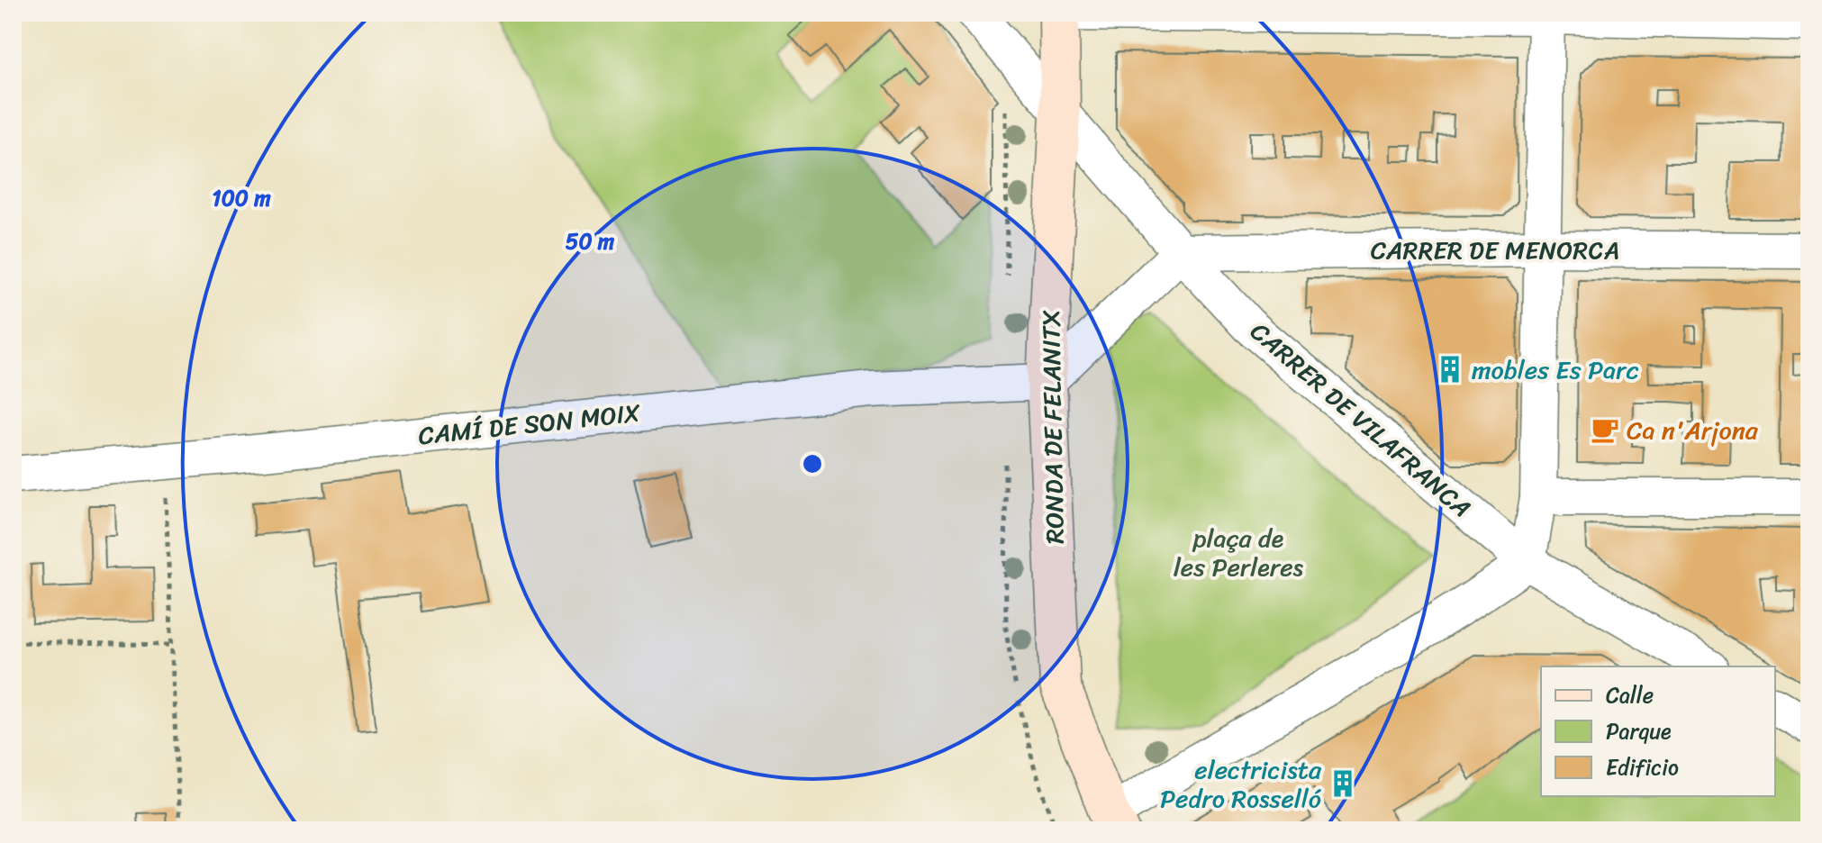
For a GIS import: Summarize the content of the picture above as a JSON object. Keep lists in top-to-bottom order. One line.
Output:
{"streets":{"main road":["RONDA DE FELANITX"],"street":["CARRER DE MENORCA","CARRER DE VILAFRANCA","CAMÍ DE SON MOIX"]},"crossings":[["CARRER DE MENORCA","CARRER DE VILAFRANCA"],["CARRER DE VILAFRANCA","RONDA DE FELANITX"],["CAMÍ DE SON MOIX","RONDA DE FELANITX"]],"parks":["plaça de les Perleres"],"places":{"building":["mobles Es Parc","electricista Pedro Rosselló"],"cafe":["Ca n'Arjona"]},"legend":["Calle","Parque","Edificio"],"rings":["100 m","50 m"]}
